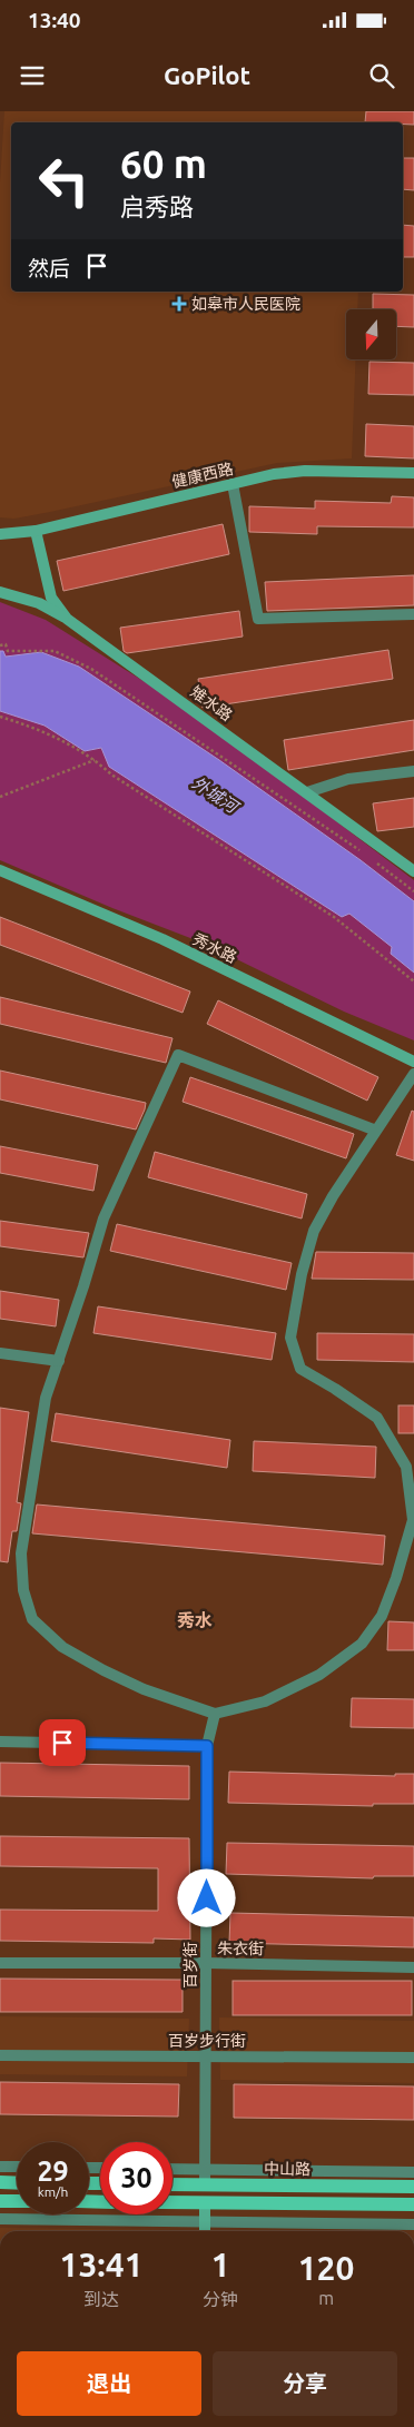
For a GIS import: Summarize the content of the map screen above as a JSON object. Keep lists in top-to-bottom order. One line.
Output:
{"streets":{"main road":["中山路"],"street":["健康西路","雉水路","秀水路","朱衣街","百岁街","百岁步行街"]},"crossings":[["健康西路","雉水路"],["朱衣街","百岁街"],["百岁街","百岁步行街"],["百岁街","中山路"]],"districts":["秀水"],"water":["外城河"],"places":{"health":["如皋市人民医院"]},"north":"bottom","page":{"status":"13:40","header":"GoPilot","turn":["60 m","启秀路"],"then":"然后","speed":"29 km/h","limit":"30","eta":["13:41","到达","1","分钟","120","m"],"buttons":["退出","分享"]}}
